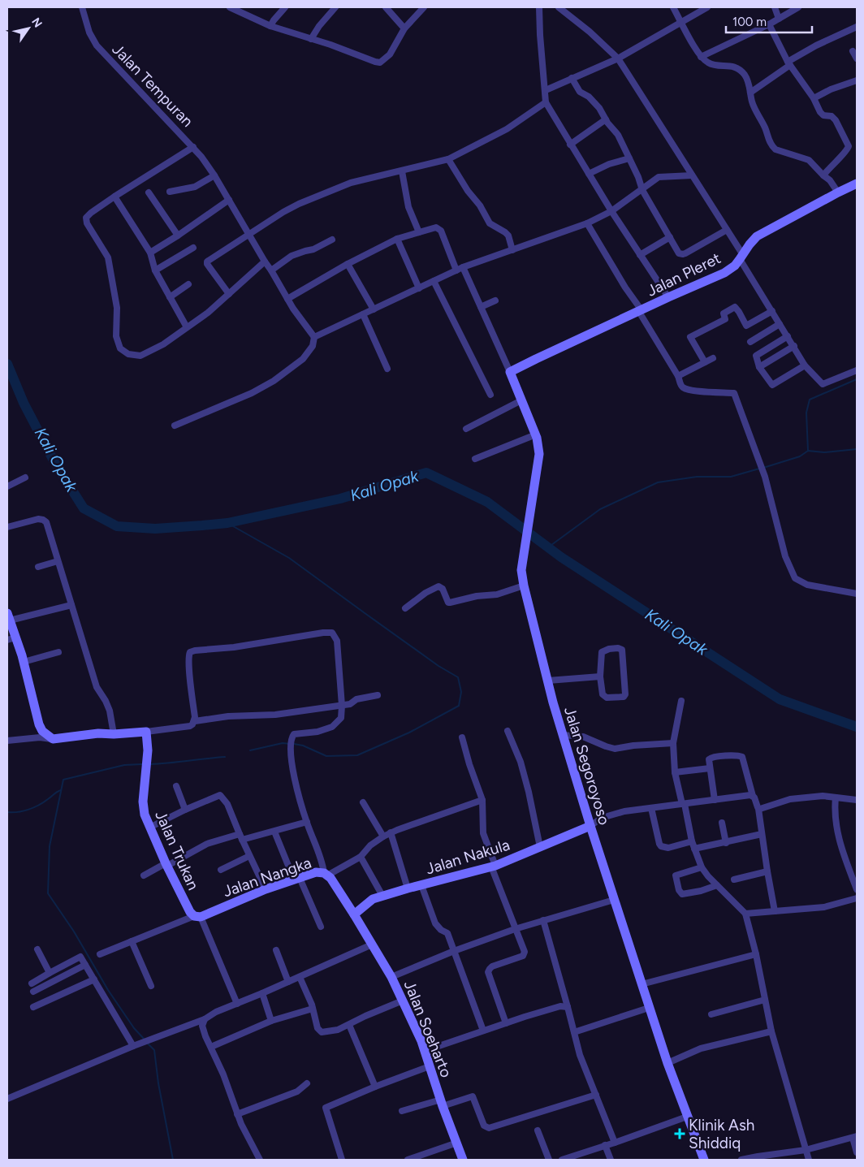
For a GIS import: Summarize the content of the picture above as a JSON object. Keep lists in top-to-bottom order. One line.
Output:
{"streets":{"main road":["Jalan Pleret","Jalan Segoroyoso","Jalan Trukan","Jalan Nakula","Jalan Nangka","Jalan Soeharto"],"street":["Jalan Tempuran"]},"crossings":[["Jalan Pleret","Jalan Segoroyoso"],["Jalan Segoroyoso","Jalan Nakula"],["Jalan Trukan","Jalan Nangka"],["Jalan Nakula","Jalan Nangka"],["Jalan Nakula","Jalan Soeharto"],["Jalan Nangka","Jalan Soeharto"]],"water":["Kali Opak"],"places":{"health":["Klinik Ash Shiddiq"]},"scale_bar":"100 m","north":"top right"}
